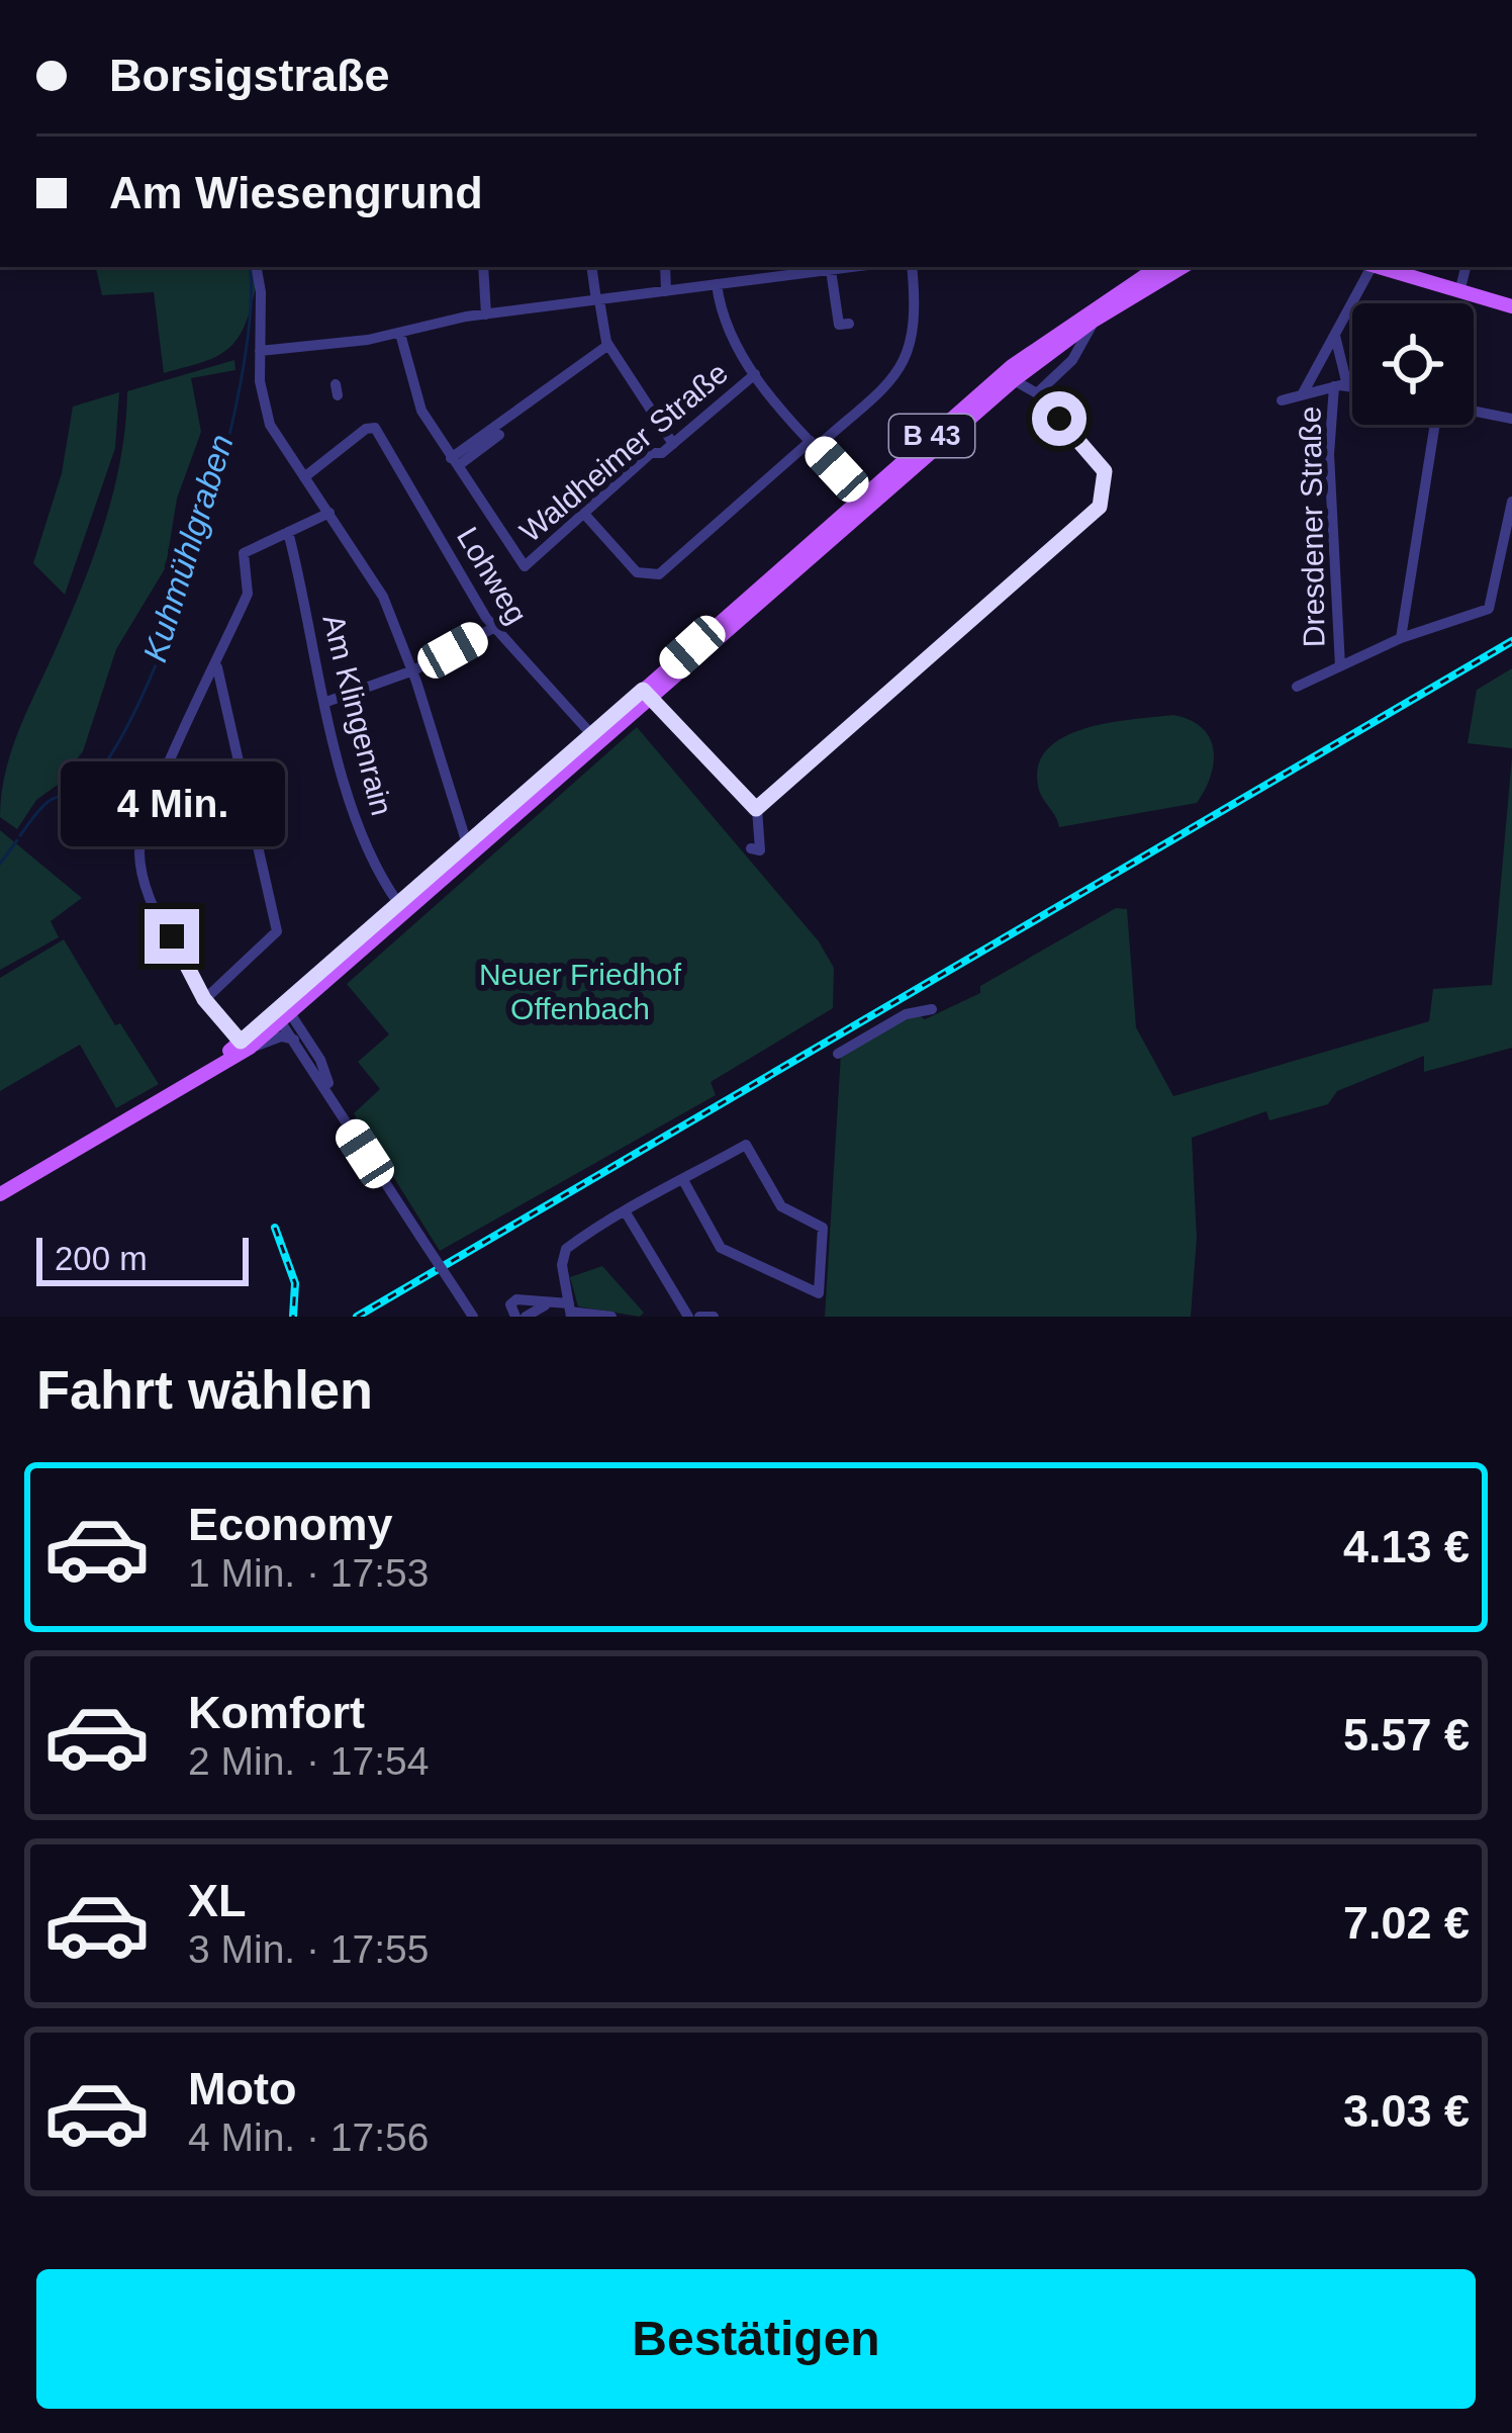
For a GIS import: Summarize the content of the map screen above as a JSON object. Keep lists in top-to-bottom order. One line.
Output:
{"streets":{"main road":["B 43"],"street":["Waldheimer Straße","Dresdener Straße","Lohweg","Am Klingenrain"]},"crossings":[["B 43","Lohweg"],["B 43","Am Klingenrain"]],"water":["Kuhmühlgraben"],"parks":["Neuer Friedhof Offenbach"],"scale_bar":"200 m","page":{"banner":["Borsigstraße","Am Wiesengrund"],"bubble":"4 Min.","scale":"200 m","heading":"Fahrt wählen","list":[{"name":"Economy","note":"1 Min. · 17:53","value":"4.13 €"},{"name":"Komfort","note":"2 Min. · 17:54","value":"5.57 €"},{"name":"XL","note":"3 Min. · 17:55","value":"7.02 €"},{"name":"Moto","note":"4 Min. · 17:56","value":"3.03 €"}],"buttons":"Bestätigen"}}
